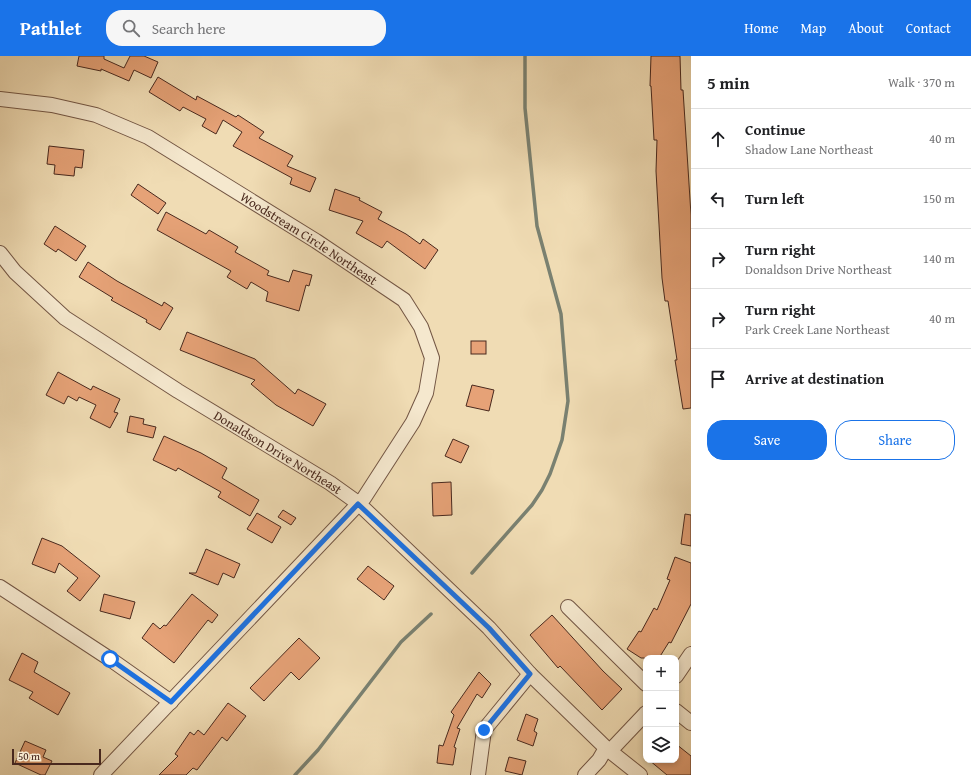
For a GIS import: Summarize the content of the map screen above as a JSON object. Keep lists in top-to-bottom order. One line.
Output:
{"streets":{"street":["Woodstream Circle Northeast","Donaldson Drive Northeast"]},"crossings":[["Woodstream Circle Northeast","Donaldson Drive Northeast"]],"scale_bar":"50 m","page":{"header":"Pathlet","search":"Search here","nav":["Home","Map","About","Contact"],"heading":["5 min","Walk · 370 m"],"list":[["Continue","Shadow Lane Northeast","40 m"],["Turn left","150 m"],["Turn right","Donaldson Drive Northeast","140 m"],["Turn right","Park Creek Lane Northeast","40 m"],"Arrive at destination"],"buttons":["Save","Share"],"map_buttons":["+","−"],"scale":"50 m"}}
